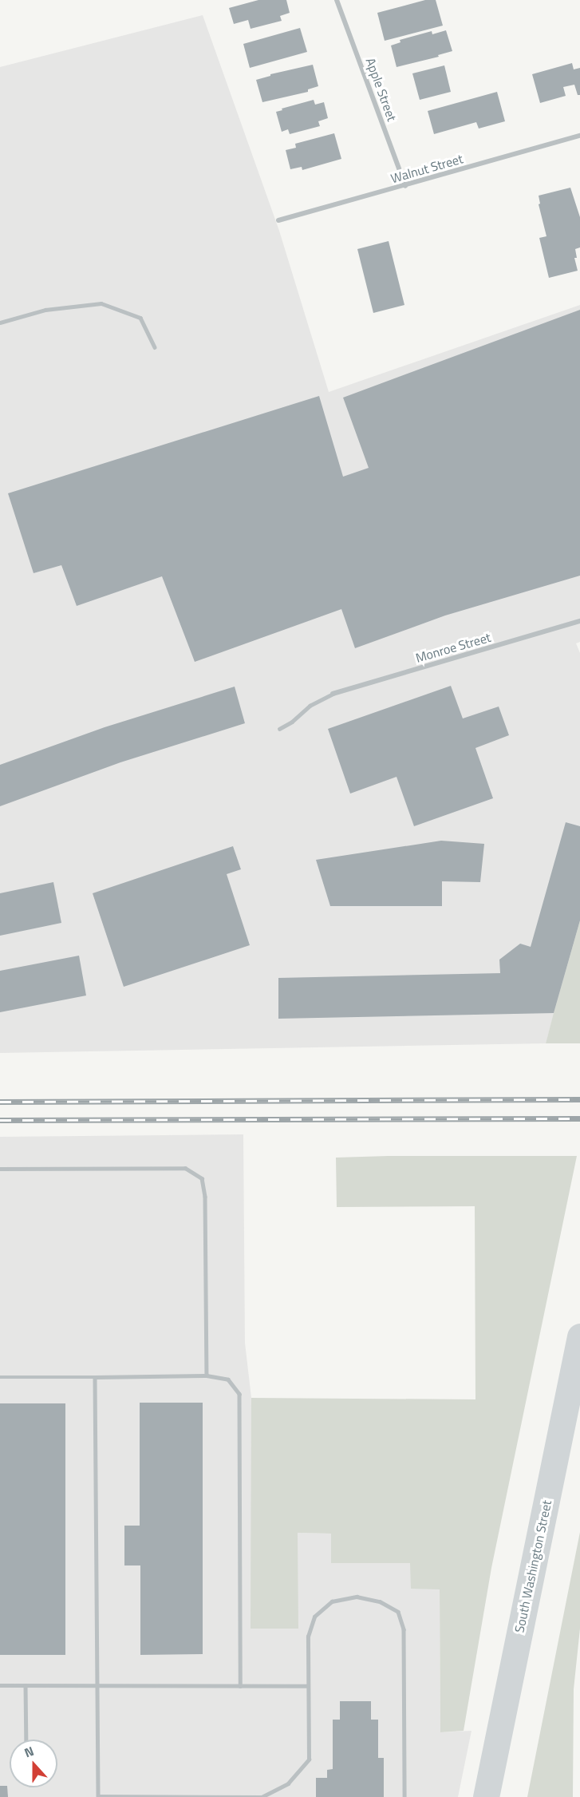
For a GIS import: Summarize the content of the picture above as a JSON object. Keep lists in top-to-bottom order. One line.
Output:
{"streets":{"main road":["South Washington Street"],"street":["Apple Street","Walnut Street","Monroe Street"]},"crossings":[["Apple Street","Walnut Street"]],"north":"top"}
